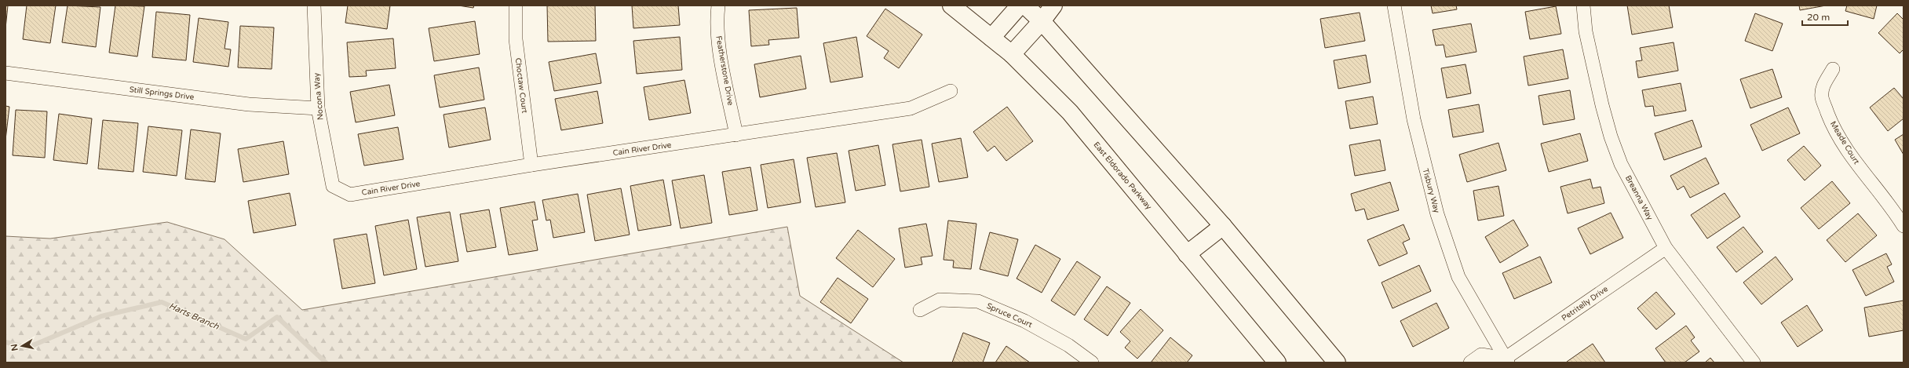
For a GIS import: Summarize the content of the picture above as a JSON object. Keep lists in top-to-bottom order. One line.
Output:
{"streets":{"main road":["East Eldorado Parkway"],"street":["Featherstone Drive","Choctaw Court","Still Springs Drive","Nocona Way","Meade Court","Cain River Drive","Tisbury Way","Breanna Way","Petritelly Drive","Spruce Court"]},"crossings":[["Featherstone Drive","Cain River Drive"],["Choctaw Court","Cain River Drive"],["Still Springs Drive","Nocona Way"],["Nocona Way","Cain River Drive"],["Tisbury Way","Petritelly Drive"],["Breanna Way","Petritelly Drive"]],"water":["Harts Branch"],"scale_bar":"20 m","north":"left"}
